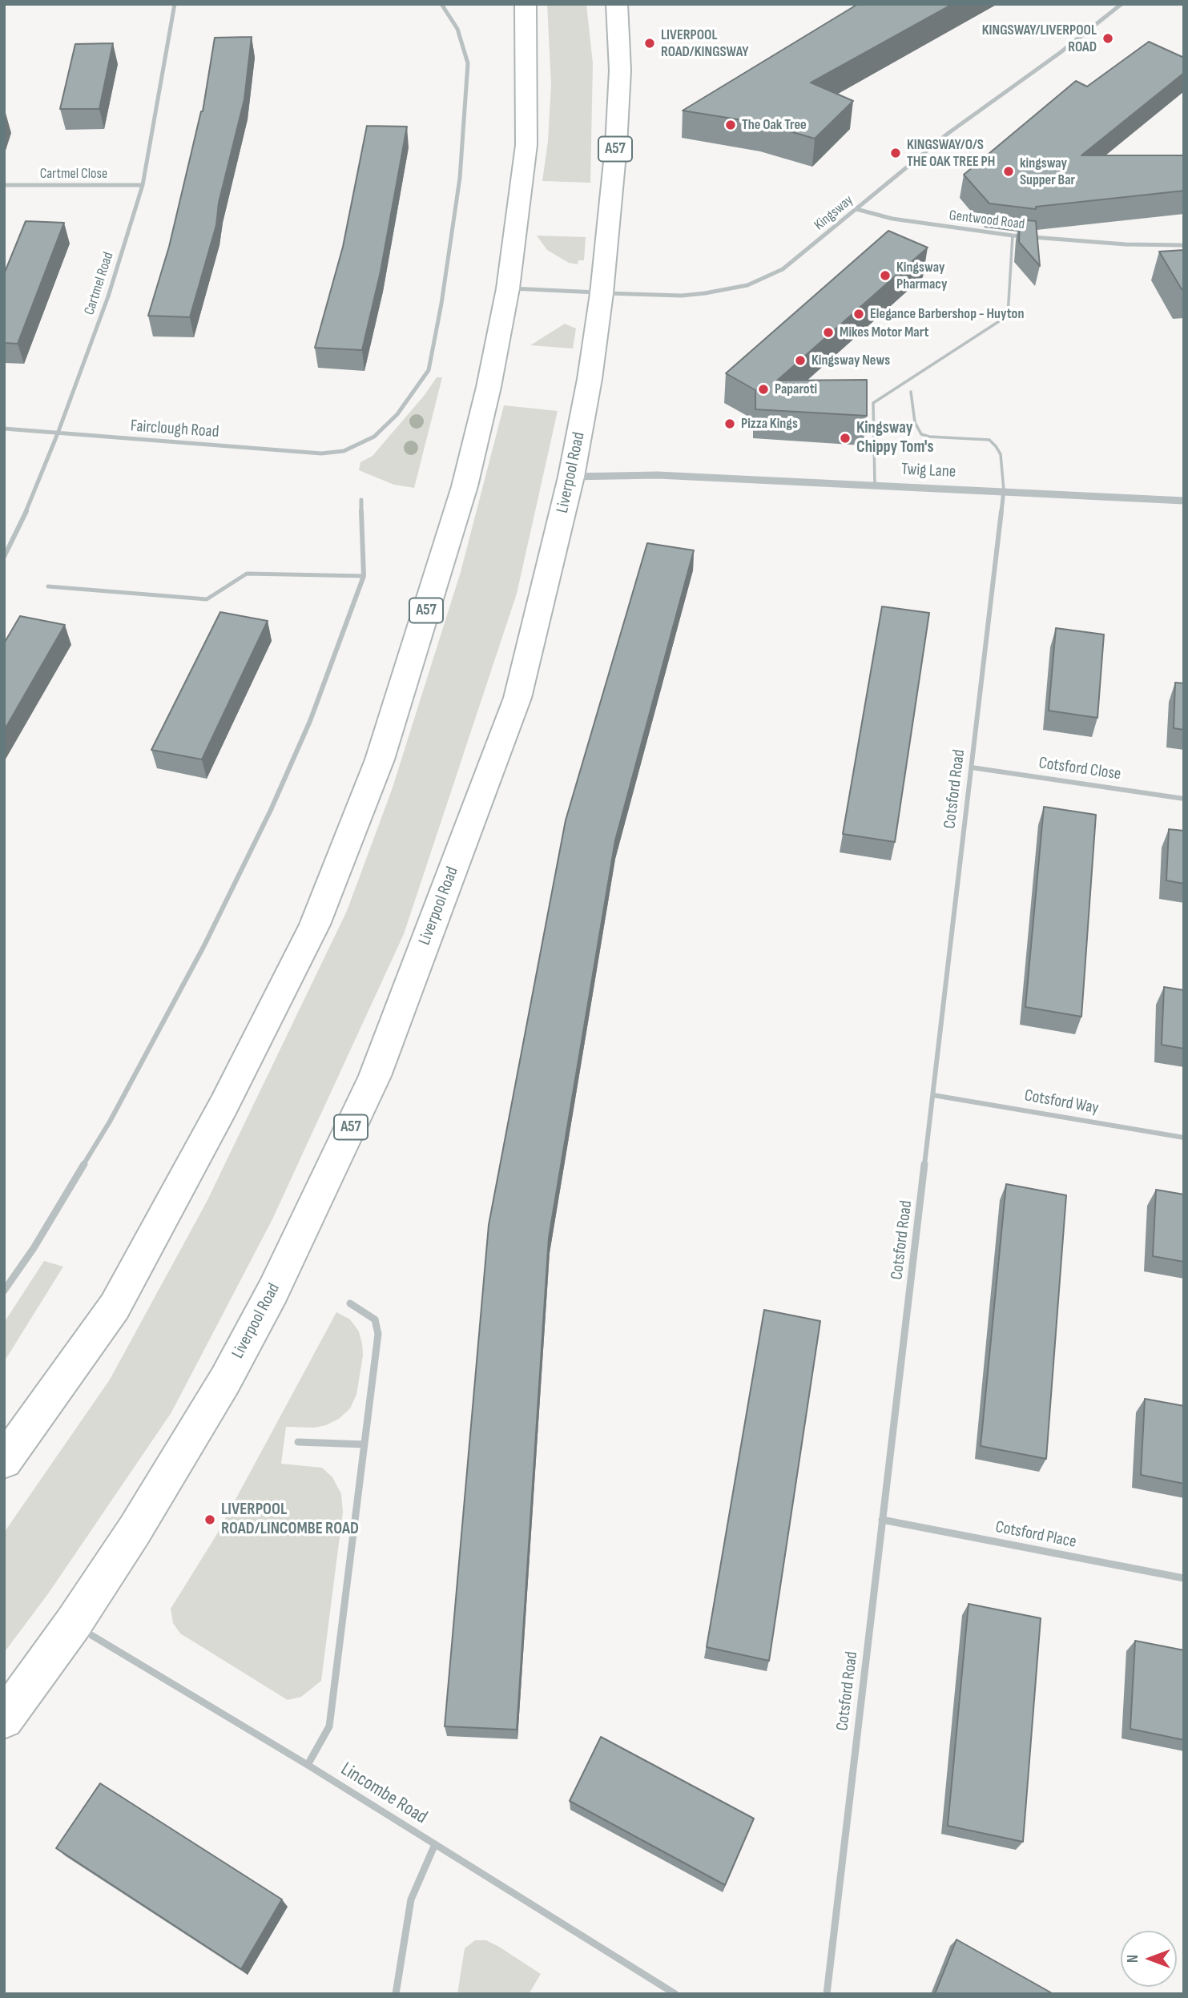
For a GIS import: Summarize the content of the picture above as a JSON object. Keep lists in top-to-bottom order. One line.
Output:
{"streets":{"highway":["A57","Liverpool Road"],"street":["Cartmel Close","Kingsway","Gentwood Road","Cartmel Road","Fairclough Road","Twig Lane","Cotsford Close","Cotsford Road","Cotsford Way","Cotsford Place","Lincombe Road"]},"crossings":[["A57","Kingsway"],["Cartmel Close","Cartmel Road"],["Kingsway","Gentwood Road"],["Kingsway","Liverpool Road"],["Cartmel Road","Fairclough Road"],["Twig Lane","Liverpool Road"],["Twig Lane","Cotsford Road"],["Liverpool Road","Lincombe Road"],["Cotsford Close","Cotsford Road"],["Cotsford Road","Cotsford Way"],["Cotsford Road","Cotsford Place"]],"places":["KINGSWAY/LIVERPOOL ROAD","LIVERPOOL ROAD/KINGSWAY","The Oak Tree","KINGSWAY/O/S THE OAK TREE PH","kingsway Supper Bar","Kingsway Pharmacy","Elegance Barbershop - Huyton","Mikes Motor Mart","Kingsway News","Paparoti","Pizza Kings","Kingsway Chippy Tom's","LIVERPOOL ROAD/LINCOMBE ROAD"],"north":"left"}
